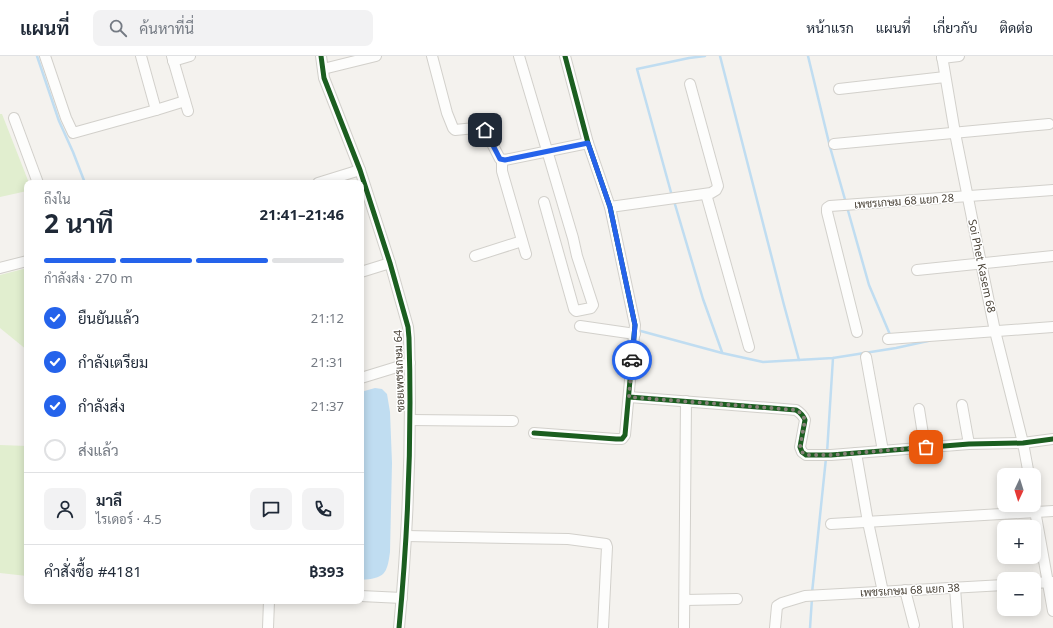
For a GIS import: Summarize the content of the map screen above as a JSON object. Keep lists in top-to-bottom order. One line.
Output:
{"streets":{"street":["เพชรเกษม 68 แยก 28","Soi Phet Kasem 68","ซอยเพชรเกษม 64","เพชรเกษม 68 แยก 38"]},"crossings":[["เพชรเกษม 68 แยก 28","Soi Phet Kasem 68"]],"north":"bottom","page":{"header":"แผนที่","search":"ค้นหาที่นี่","nav":["หน้าแรก","แผนที่","เกี่ยวกับ","ติดต่อ"],"heading":["2 นาที","ถึงใน","21:41–21:46"],"panel":["มาลี","ไรเดอร์ · 4.5","คำสั่งซื้อ #4181","฿393"],"bar":"กำลังส่ง · 270 m","list":[["ยืนยันแล้ว","21:12"],["กำลังเตรียม","21:31"],["กำลังส่ง","21:37"],"ส่งแล้ว"],"map_buttons":["+","−"]}}
